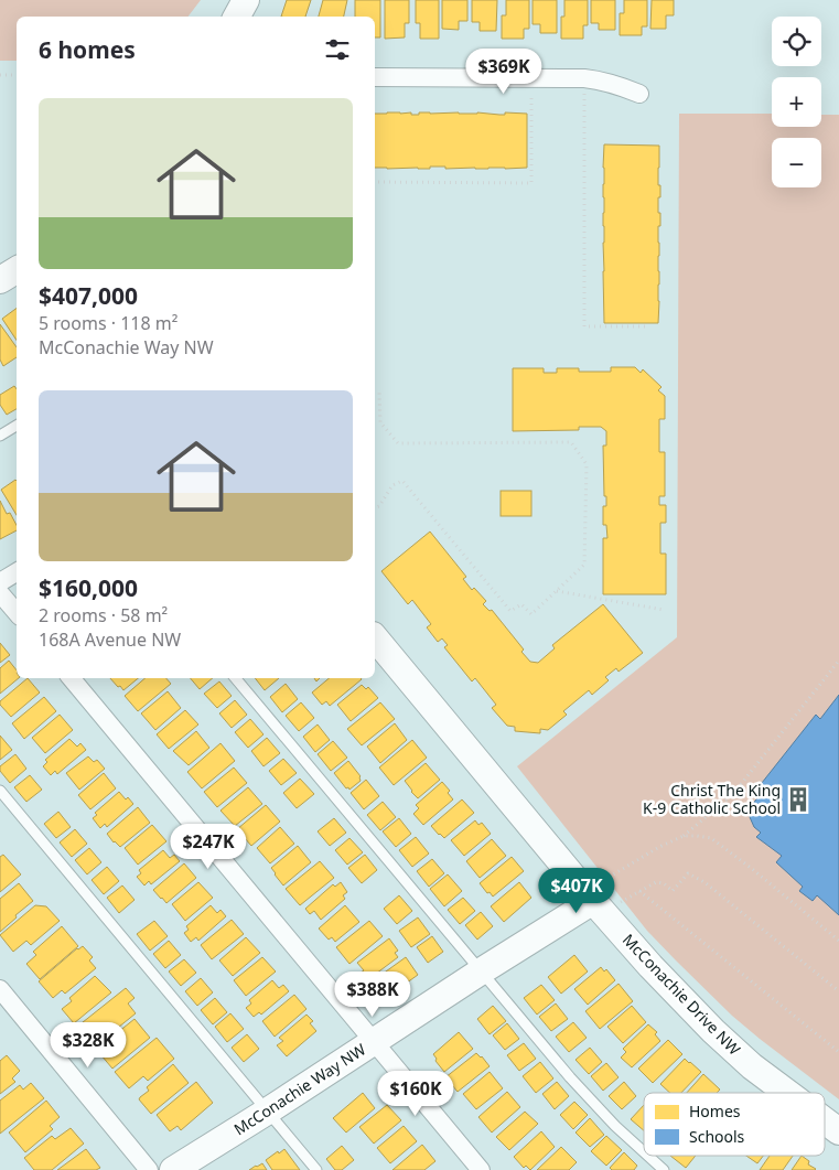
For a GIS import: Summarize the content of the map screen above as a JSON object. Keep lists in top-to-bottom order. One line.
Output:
{"streets":{"street":["McConachie Drive NW","McConachie Way NW"]},"crossings":[["McConachie Drive NW","McConachie Way NW"]],"places":{"building":["Christ The King K-9 Catholic School"]},"legend":["Homes","Schools"],"page":{"map_buttons":["+","−"],"heading":"6 homes","price":["$369K","$247K","$407K","$388K","$328K","$160K"],"list":[{"name":"$407,000","note":"5 rooms · 118 m² · McConachie Way NW"},{"name":"$160,000","note":"2 rooms · 58 m² · 168A Avenue NW"}]}}
